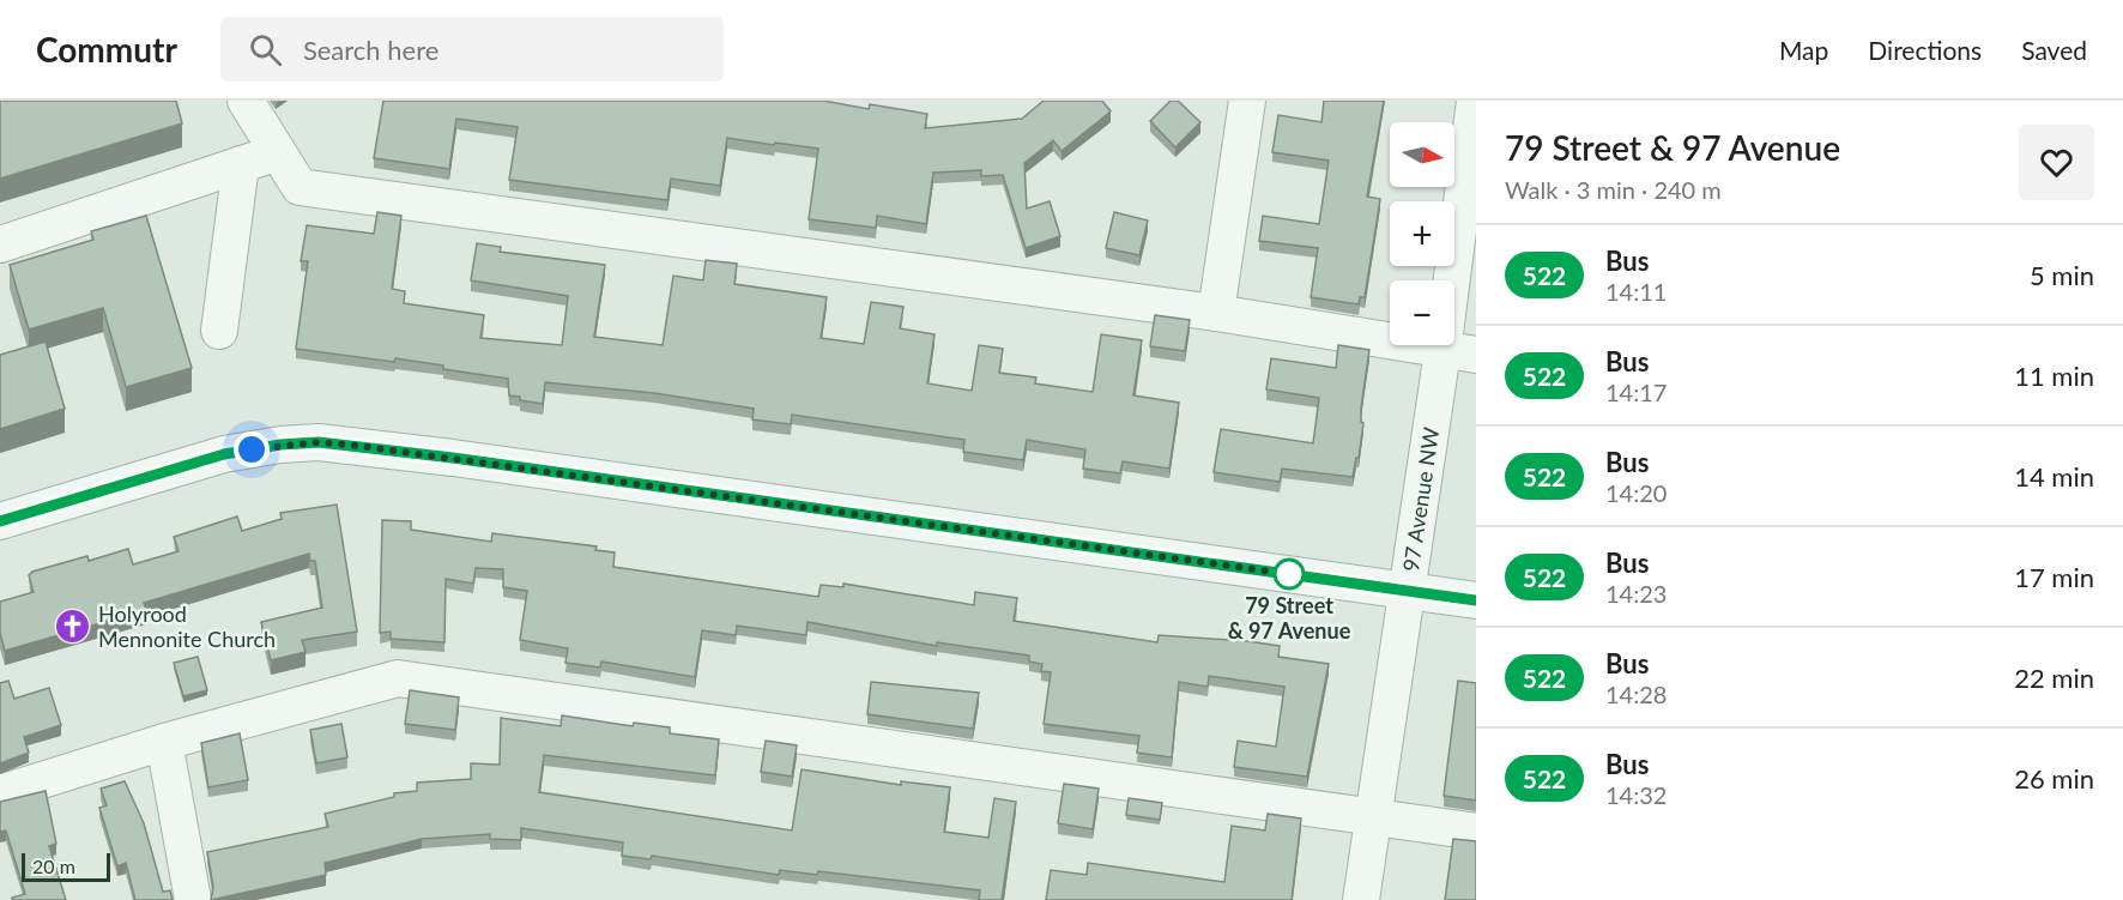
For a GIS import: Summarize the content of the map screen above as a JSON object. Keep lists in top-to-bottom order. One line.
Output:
{"streets":{"street":["97 Avenue NW"]},"places":{"other":["79 Street & 97 Avenue"],"church":["Holyrood Mennonite Church"]},"lines":["bus line 522"],"scale_bar":"20 m","north":"right","page":{"header":"Commutr","search":"Search here","nav":["Map","Directions","Saved"],"heading":["79 Street & 97 Avenue","Walk · 3 min · 240 m"],"map_buttons":["+","−"],"list":[{"mark":"522","name":"Bus","note":"14:11","value":"5 min"},{"mark":"522","name":"Bus","note":"14:17","value":"11 min"},{"mark":"522","name":"Bus","note":"14:20","value":"14 min"},{"mark":"522","name":"Bus","note":"14:23","value":"17 min"},{"mark":"522","name":"Bus","note":"14:28","value":"22 min"},{"mark":"522","name":"Bus","note":"14:32","value":"26 min"}],"scale":"20 m"}}
